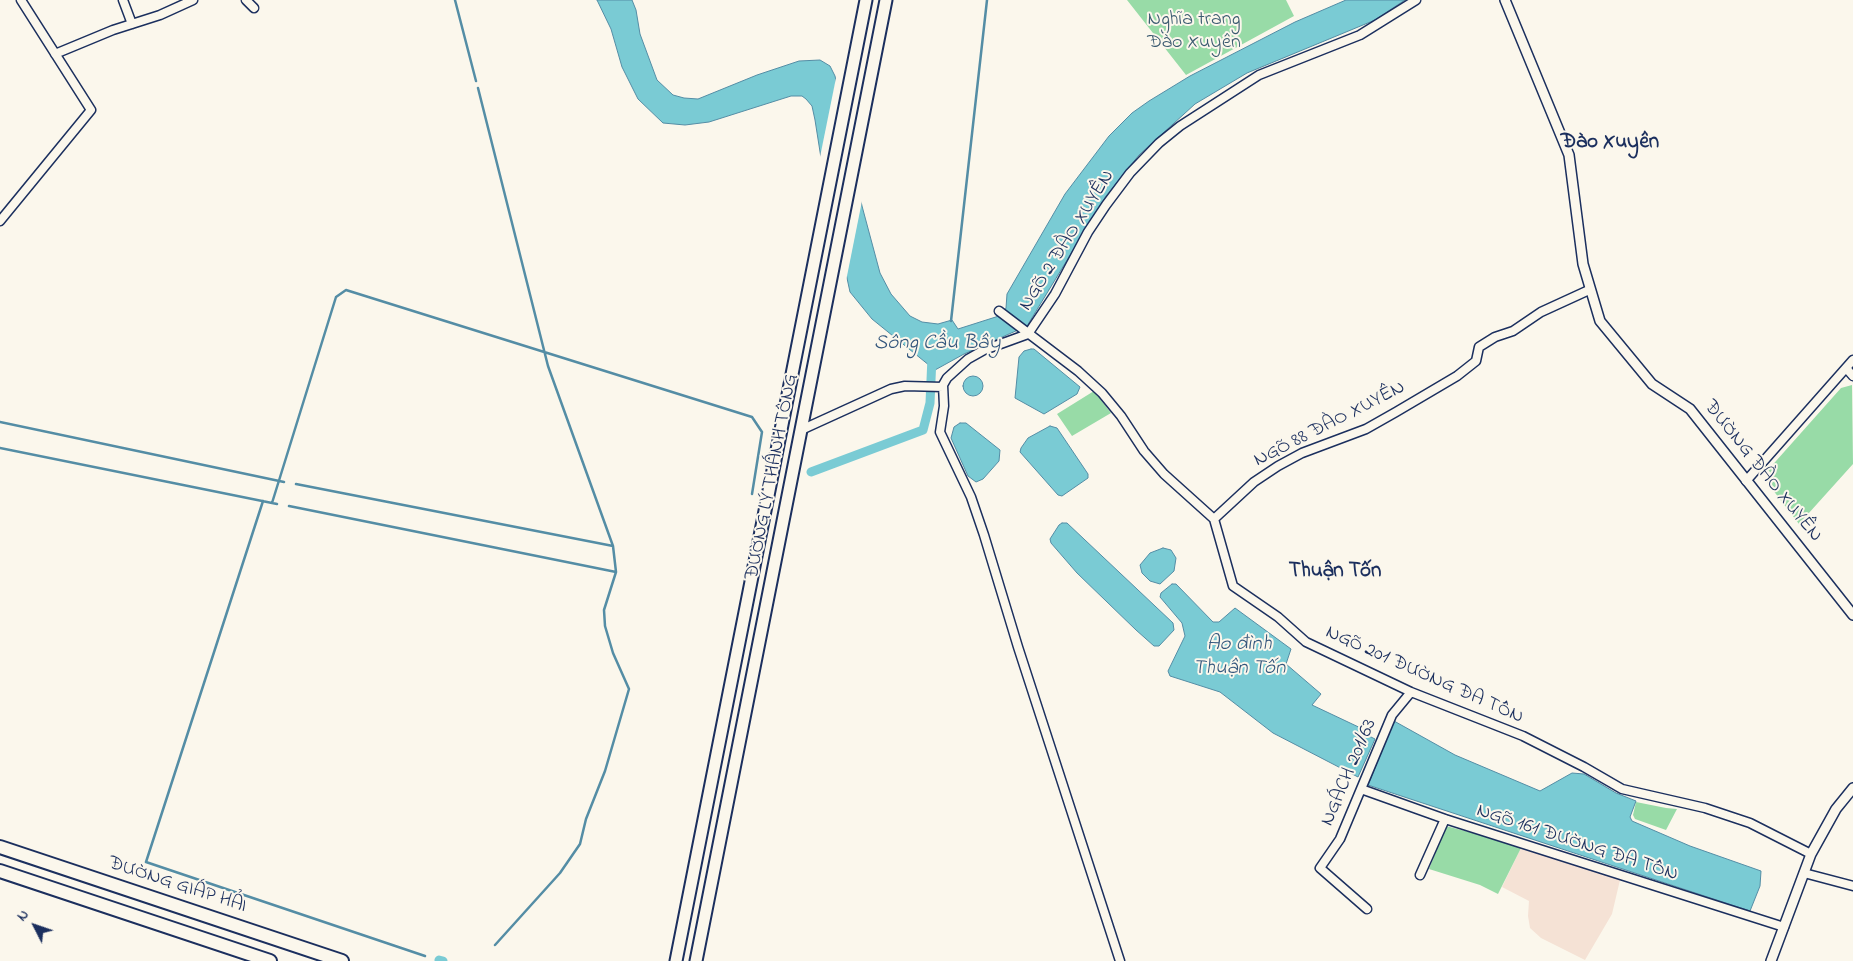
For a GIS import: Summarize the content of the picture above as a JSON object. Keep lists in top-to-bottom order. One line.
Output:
{"streets":{"highway":["ĐƯỜNG GIÁP HẢI"],"main road":["ĐƯỜNG LÝ THÁNH TÔNG"],"street":["NGÕ 2 ĐÀO XUYÊN","NGÕ 88 ĐÀO XUYÊN","ĐƯỜNG ĐÀO XUYÊN","NGÕ 201 ĐƯỜNG ĐA TỐN","NGÁCH 201/63","NGÕ 161 ĐƯỜNG ĐA TỐN"]},"crossings":[["NGÕ 88 ĐÀO XUYÊN","ĐƯỜNG ĐÀO XUYÊN"],["NGÕ 88 ĐÀO XUYÊN","NGÕ 201 ĐƯỜNG ĐA TỐN"],["NGÕ 201 ĐƯỜNG ĐA TỐN","NGÁCH 201/63"],["NGÁCH 201/63","NGÕ 161 ĐƯỜNG ĐA TỐN"]],"districts":["Đào Xuyên","Thuận Tốn"],"water":["Sông Cầu Bây","Ao đình Thuận Tốn"],"parks":["Nghĩa trang Đào Xuyên"],"north":"top left"}
